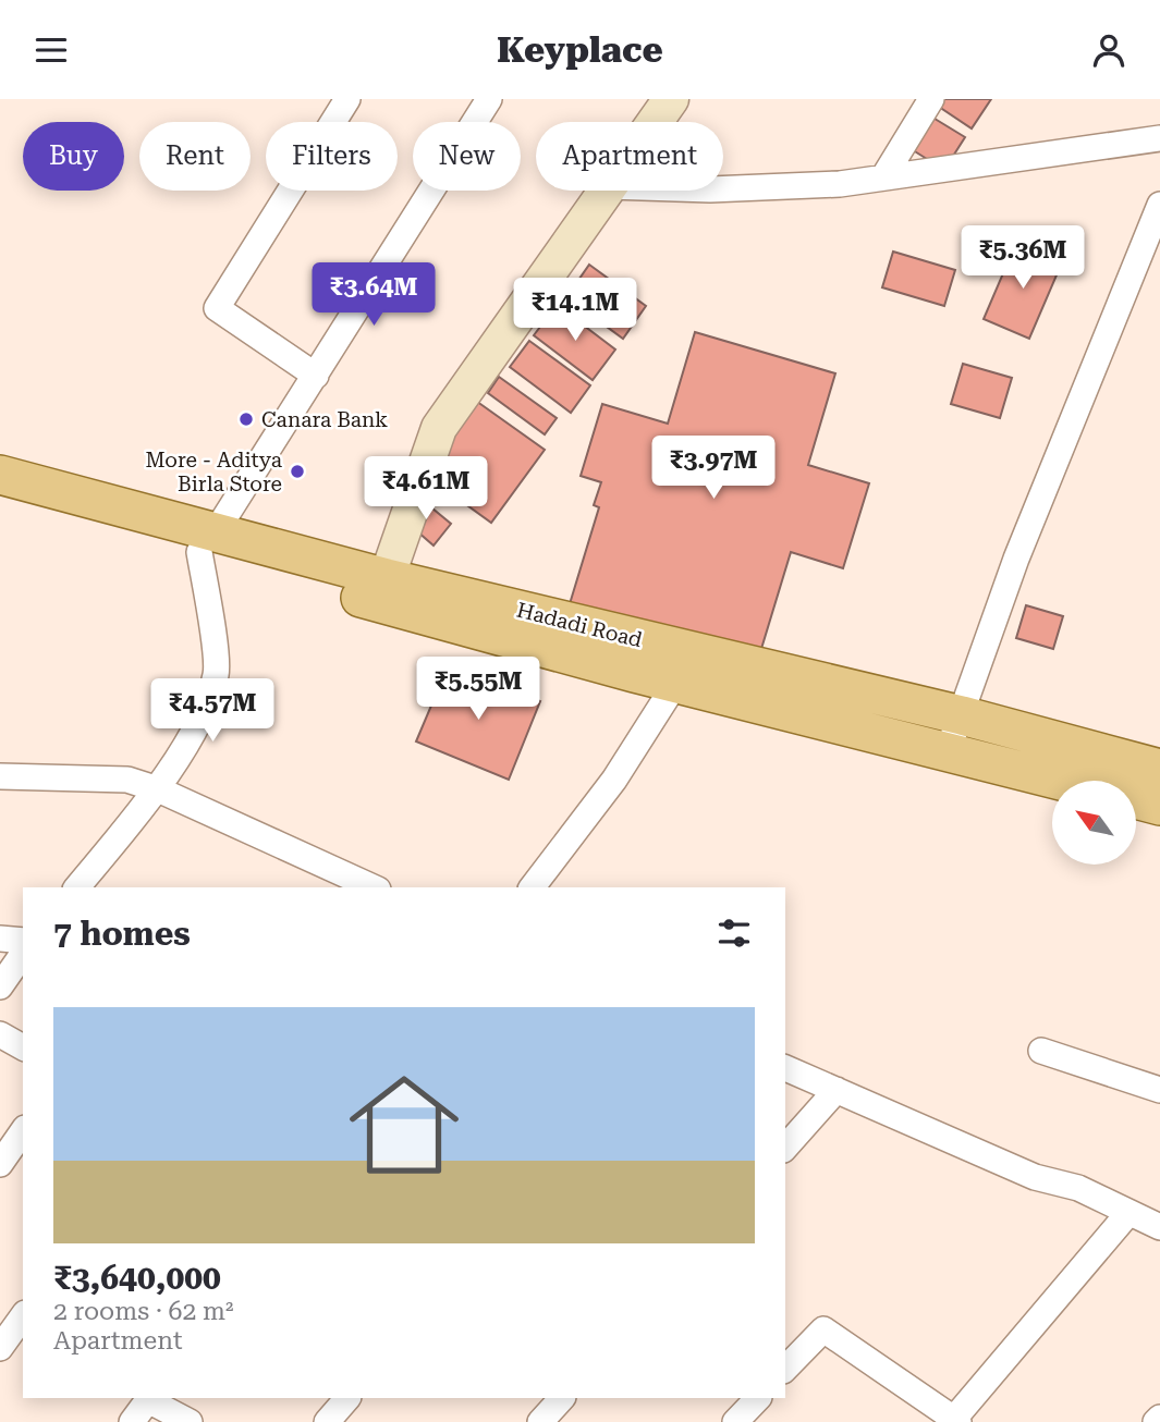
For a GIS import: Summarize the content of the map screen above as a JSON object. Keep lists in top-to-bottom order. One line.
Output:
{"streets":{"main road":["Hadadi Road"]},"places":["Canara Bank","More - Aditya Birla Store"],"north":"top left","page":{"header":"Keyplace","chip":["Buy","Rent","Filters","New","Apartment"],"price":["₹5.36M","₹3.64M","₹14.1M","₹3.97M","₹4.61M","₹5.55M","₹4.57M"],"heading":"7 homes","list":[{"name":"₹3,640,000","note":"2 rooms · 62 m² · Apartment"}]}}
